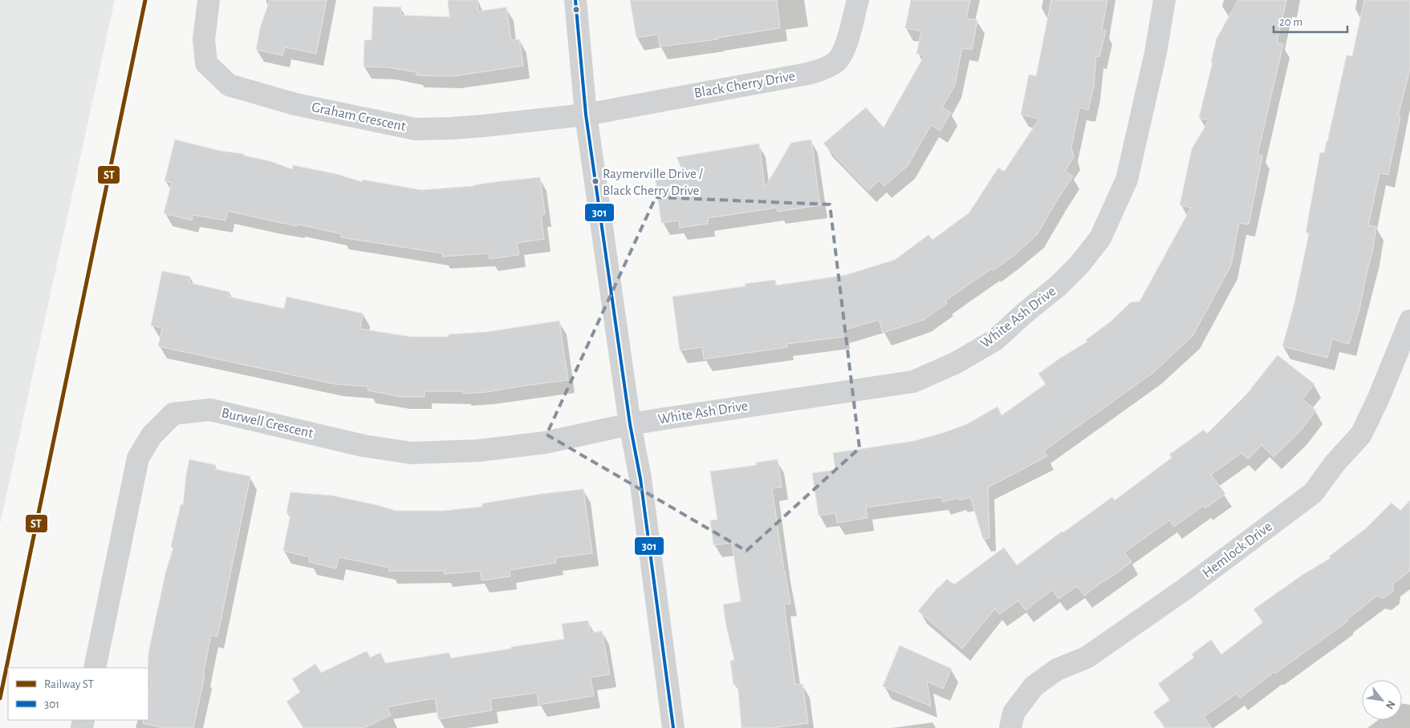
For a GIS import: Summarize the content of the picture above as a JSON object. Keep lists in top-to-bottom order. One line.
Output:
{"streets":{"street":["Black Cherry Drive","Graham Crescent","White Ash Drive","Burwell Crescent","Hemlock Drive"]},"crossings":[["Black Cherry Drive","Graham Crescent"],["White Ash Drive","Burwell Crescent"]],"places":["Raymerville Drive / Black Cherry Drive"],"lines":["rail line ST","transit line 301"],"legend":["Railway ST","301"],"scale_bar":"20 m","north":"bottom right"}
